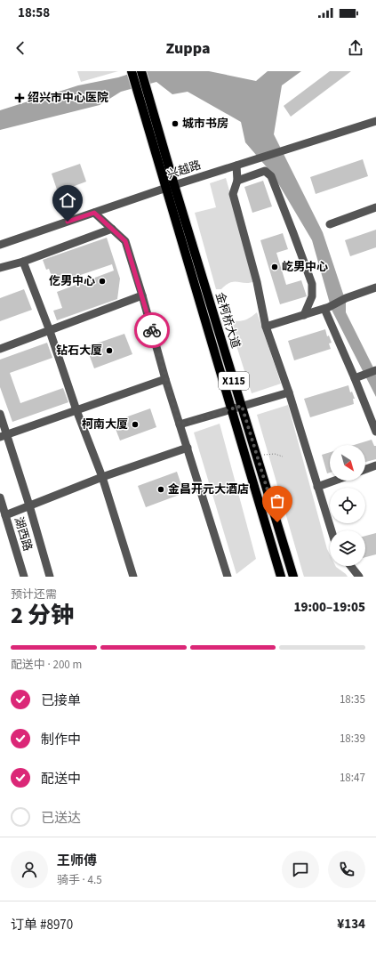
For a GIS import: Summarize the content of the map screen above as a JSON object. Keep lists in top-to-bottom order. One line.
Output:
{"streets":{"main road":["金柯桥大道","X115"],"street":["兴越路","湖西路"]},"crossings":[["兴越路","金柯桥大道"]],"places":{"health":["绍兴市中心医院"],"other":["城市书房","屹男中心","仡男中心","钻石大厦","柯南大厦","金昌开元大酒店"]},"north":"bottom right","page":{"status":"18:58","header":"Zuppa","heading":["2 分钟","预计还需","19:00–19:05"],"panel":["王师傅","骑手 · 4.5","订单 #8970","¥134"],"bar":"配送中 · 200 m","list":[["已接单","18:35"],["制作中","18:39"],["配送中","18:47"],"已送达"]}}
